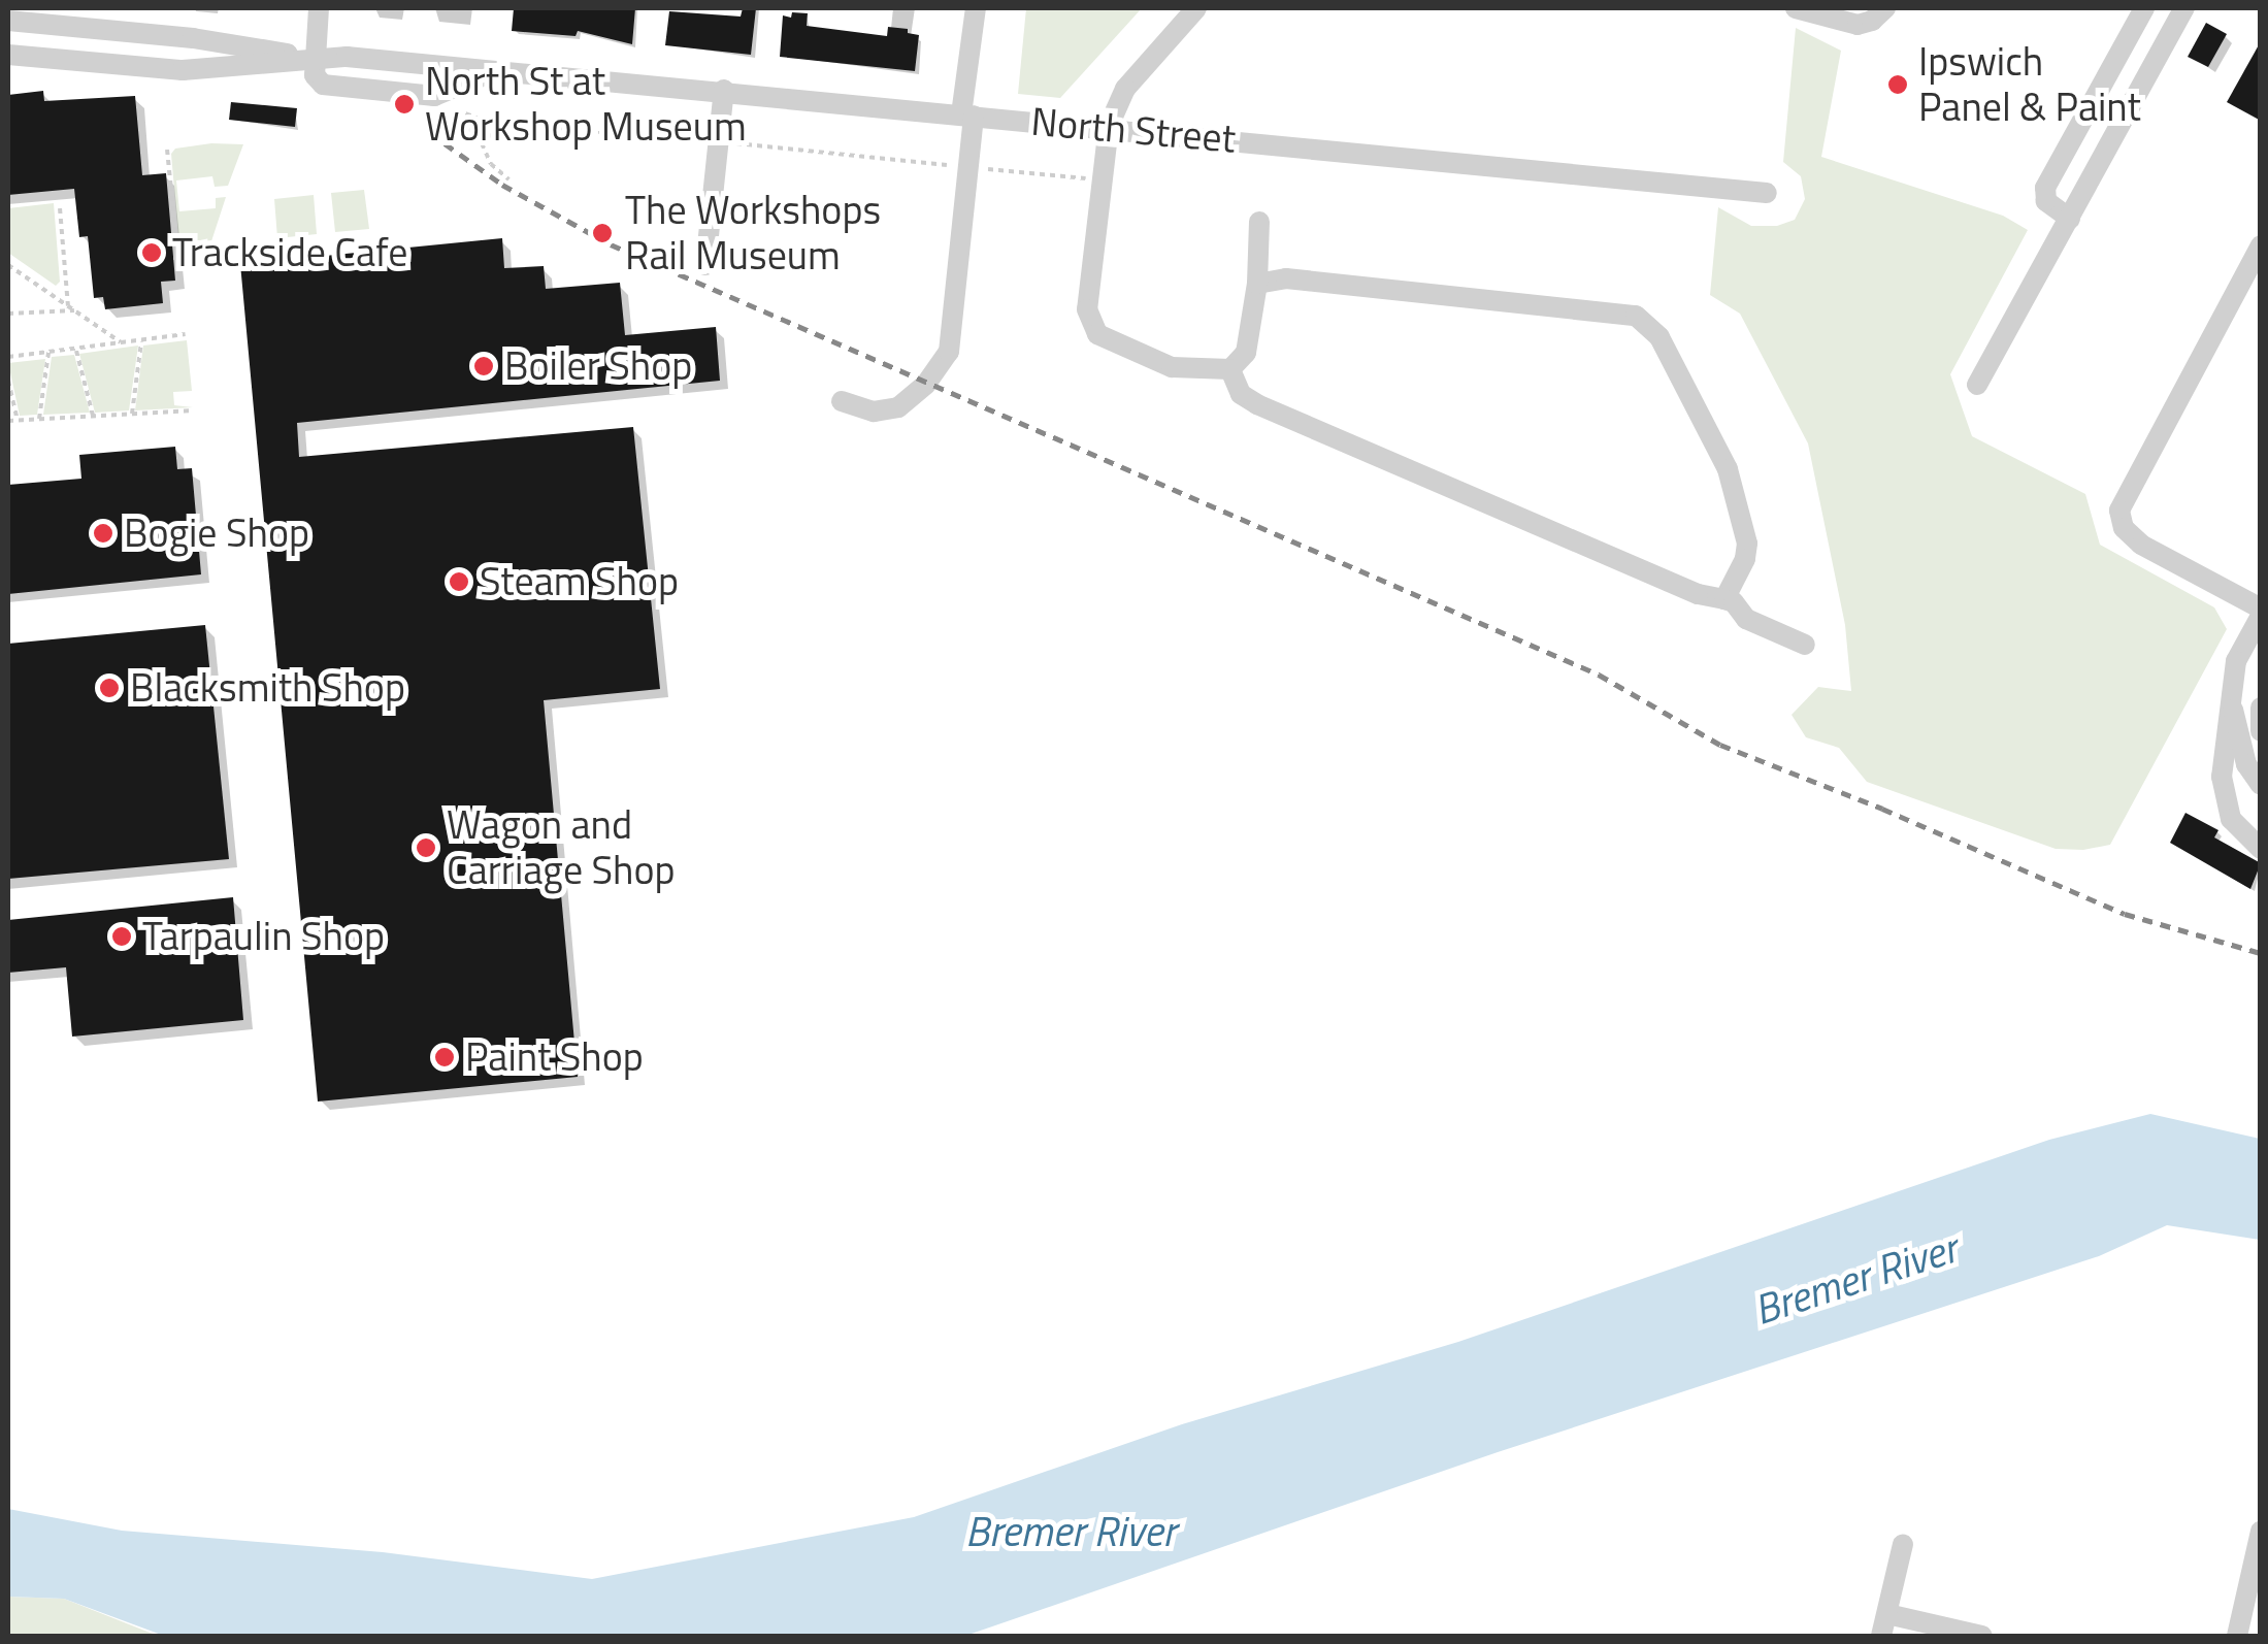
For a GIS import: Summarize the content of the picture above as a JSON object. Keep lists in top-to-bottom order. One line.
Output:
{"streets":{"street":["North Street"]},"water":["Bremer River"],"places":["Ipswich Panel & Paint","North St at Workshop Museum","The Workshops Rail Museum","Trackside Cafe","Boiler Shop","Bogie Shop","Steam Shop","Blacksmith Shop","Wagon and Carriage Shop","Tarpaulin Shop","Paint Shop"]}
